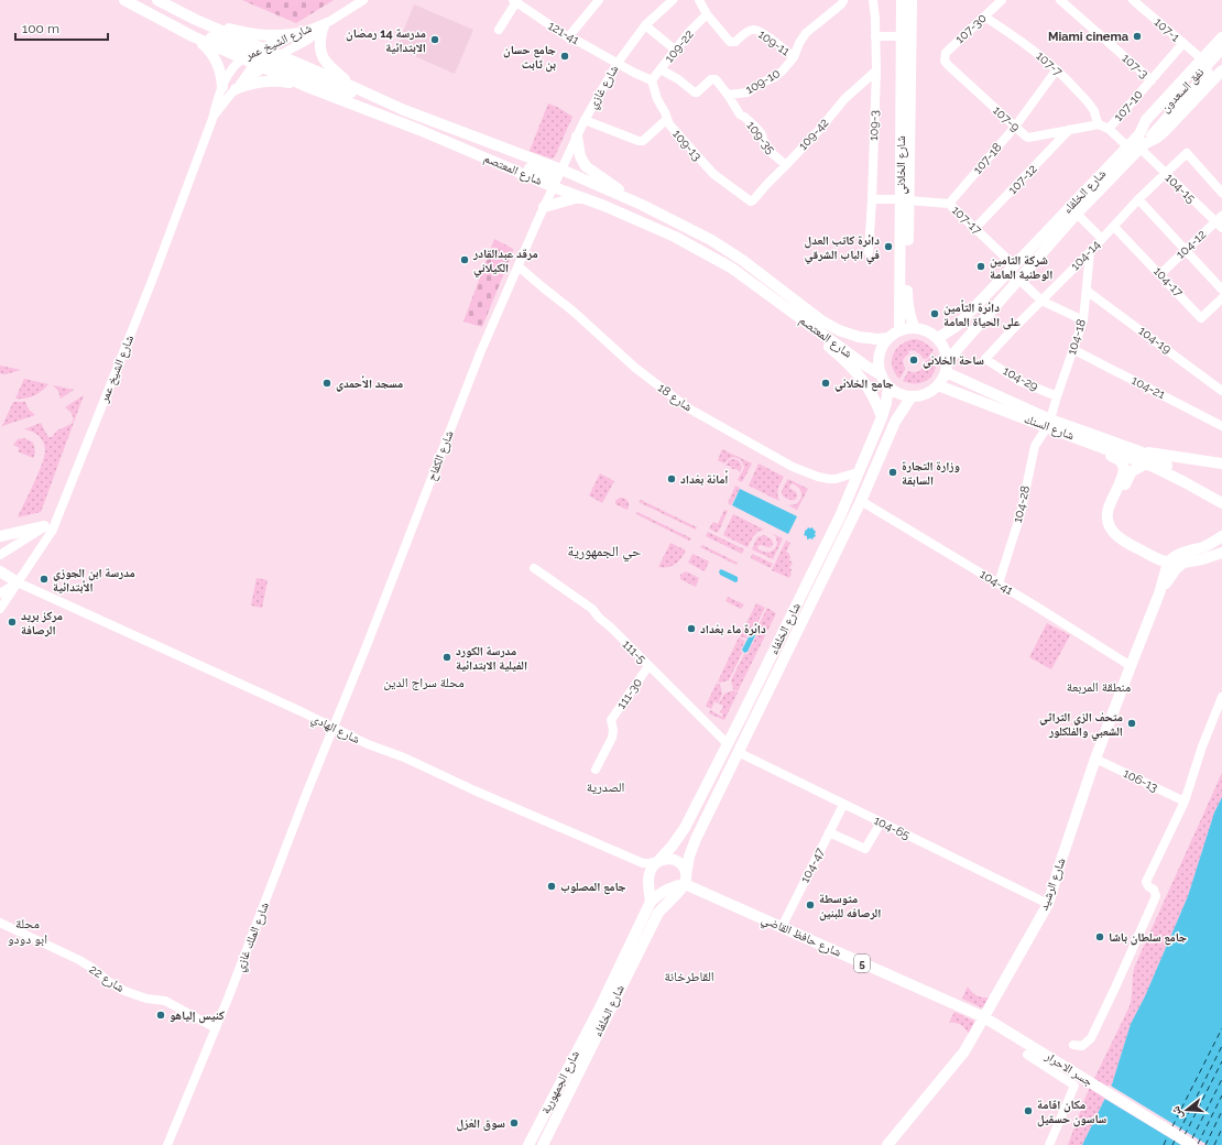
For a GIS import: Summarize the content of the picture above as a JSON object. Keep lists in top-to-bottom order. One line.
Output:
{"streets":{"main road":["نفق السعدون","شارع الخلاني","شارع المعتصم","شارع الخلفاء","شارع السنك","شارع الرشيد","شارع حافظ القاضي","5","جسر الاحرار","شارع الجمهورية"],"street":["107-30","107-1","121-41","شارع الشيخ عمر","109-11","109-22","107-7","107-3","109-10","شارع غازي","107-10","107-9","109-3","109-42","109-35","109-13","107-18","107-12","104-15","107-17","104-12","104-14","104-17","104-18","104-19","104-29","104-21","شارع 18","شارع الكفاح","104-28","104-41","111-5","111-30","شارع الهادي","106-13","104-65","104-47","شارع الملك غازي","شارع 22"]},"crossings":[["107-30","107-7"],["107-30","107-9"],["107-1","107-10"],["107-1","شارع الخلفاء"],["121-41","شارع غازي"],["شارع الشيخ عمر","شارع المعتصم"],["شارع الشيخ عمر","شارع الهادي"],["109-11","109-22"],["109-11","109-10"],["109-22","109-35"],["109-22","109-13"],["107-7","107-9"],["107-7","107-18"],["107-3","107-10"],["109-10","109-35"],["شارع غازي","شارع المعتصم"],["شارع غازي","شارع الكفاح"],["نفق السعدون","104-15"],["نفق السعدون","شارع الخلفاء"],["107-9","107-18"],["107-9","107-12"],["109-3","109-42"],["109-3","107-17"],["109-42","109-35"],["109-42","109-13"],["107-18","107-17"],["شارع الخلاني","شارع المعتصم"],["شارع الخلاني","شارع الخلفاء"],["شارع الخلاني","107-17"],["شارع الخلاني","شارع السنك"],["شارع المعتصم","شارع الخلفاء"],["شارع المعتصم","شارع السنك"],["شارع المعتصم","شارع الكفاح"],["107-12","107-17"],["104-15","شارع الخلفاء"],["104-15","104-12"],["104-15","104-14"],["شارع الخلفاء","107-17"],["شارع الخلفاء","شارع 18"],["شارع الخلفاء","شارع السنك"],["شارع الخلفاء","104-41"],["شارع الخلفاء","111-5"],["شارع الخلفاء","شارع الهادي"],["شارع الخلفاء","104-65"],["شارع الخلفاء","شارع حافظ القاضي"],["شارع الخلفاء","شارع الجمهورية"],["104-12","104-17"],["104-14","104-17"],["104-14","104-18"],["104-14","104-29"],["104-18","104-19"],["104-18","104-29"],["104-18","104-21"],["104-18","شارع السنك"],["104-18","104-28"],["شارع 18","شارع الكفاح"],["شارع السنك","104-28"],["شارع الكفاح","شارع الهادي"],["شارع الكفاح","شارع الملك غازي"],["104-28","104-41"],["104-41","شارع الرشيد"],["111-5","111-30"],["شارع الهادي","شارع الملك غازي"],["106-13","شارع الرشيد"],["104-65","104-47"],["104-65","شارع الرشيد"],["104-47","شارع حافظ القاضي"],["شارع الرشيد","شارع حافظ القاضي"],["شارع حافظ القاضي","جسر الاحرار"],["شارع الملك غازي","شارع 22"]],"districts":["حي الجمهورية","محلة سراج الدين","منطقة المربعة","الصدرية","محلة ابو دودو","القاطرخانة"],"places":["Miami cinema","مدرسة 14 رمضان الابتدائية","جامع حسان بن ثابت","دائرة كاتب العدل في الباب الشرقي","مرقد عبدالقادر الكيلاني","شركة التامين الوطنية العامة","دائرة التأمين على الحياة العامة","ساحة الخلاني","مسجد الأحمدي","جامع الخلاني","وزارة التجارة السابقة","أمانة بغداد","مدرسة ابن الجوزي الأبتدائية","مركز بريد الرصافة","دائرة ماء بغداد","مدرسة الكورد الفيلية الابتدائية","متحف الزي التراثي الشعبي والفلكلور","جامع المصلوب","متوسطة الرصافه للبنين","جامع سلطان باشا","كنيس إلياهو","مكان اقامة ساسون حسقيل","سوق الغزل"],"scale_bar":"100 m","north":"left"}
